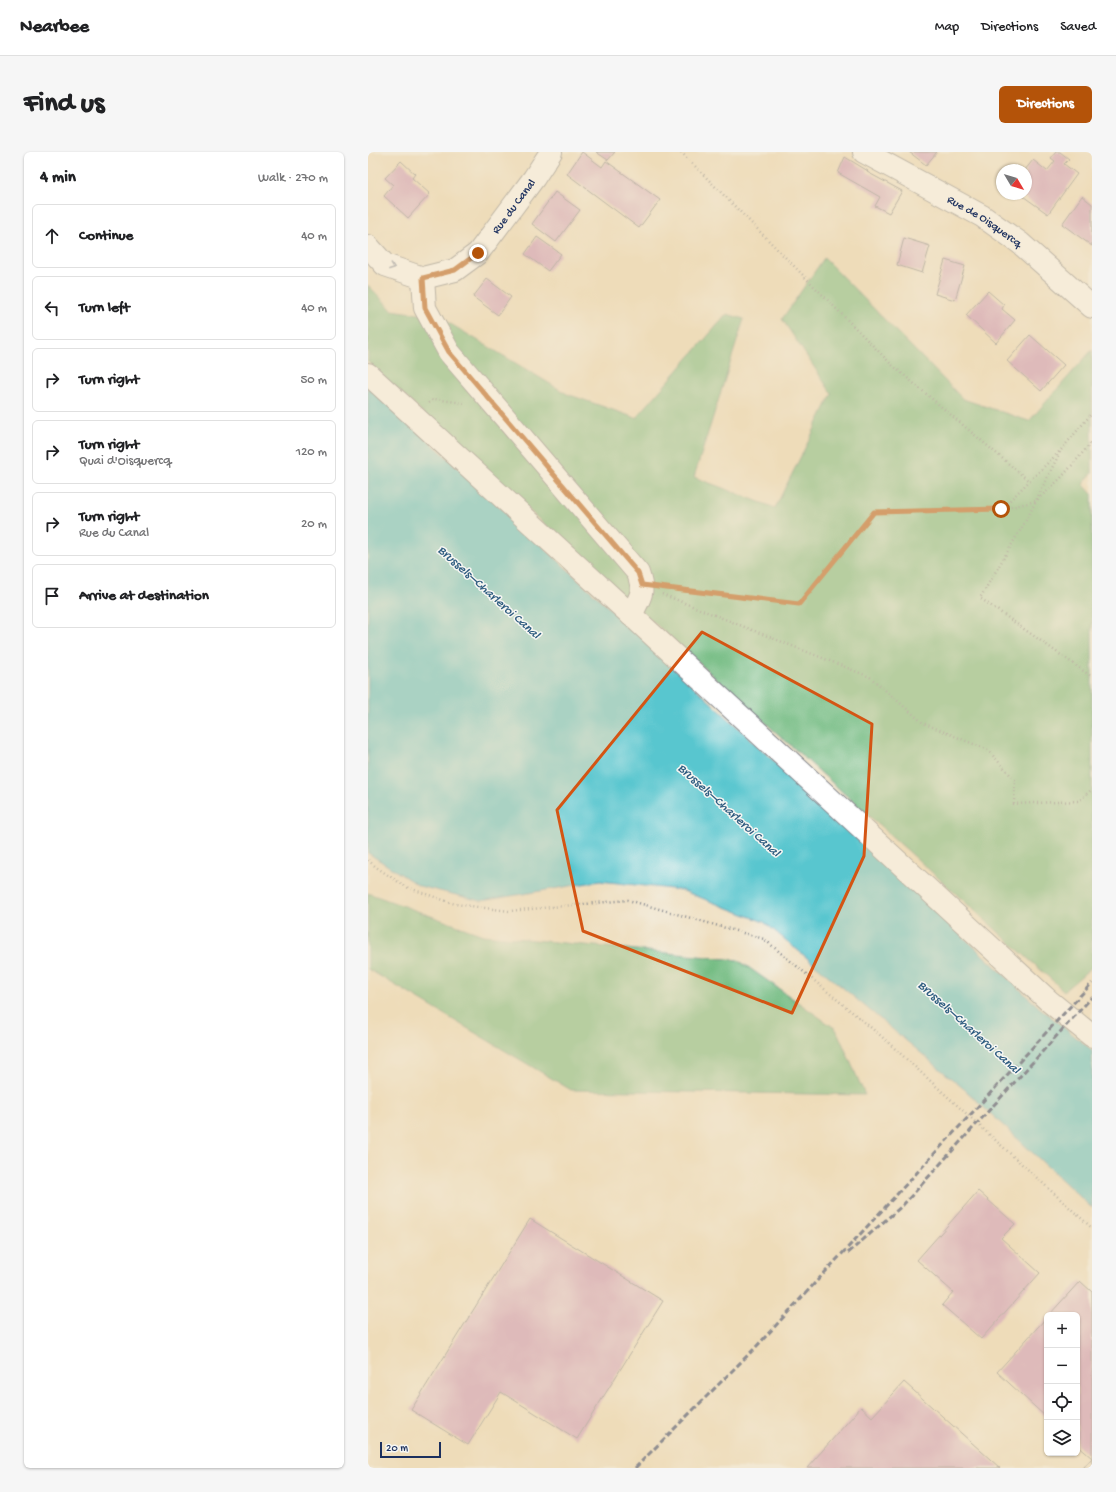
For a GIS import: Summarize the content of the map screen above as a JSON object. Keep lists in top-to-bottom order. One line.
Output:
{"streets":{"street":["Rue du Canal","Rue de Oisquercq"]},"water":["Brussels–Charleroi Canal"],"scale_bar":"20 m","north":"bottom right","page":{"header":"Nearbee","nav":["Map","Directions","Saved"],"buttons":"Directions","title":"Find us","heading":["4 min","Walk · 270 m"],"list":[["Continue","40 m"],["Turn left","40 m"],["Turn right","50 m"],["Turn right","Quai d'Oisquercq","120 m"],["Turn right","Rue du Canal","20 m"],"Arrive at destination"],"map_buttons":["+","−"],"scale":"20 m"}}
